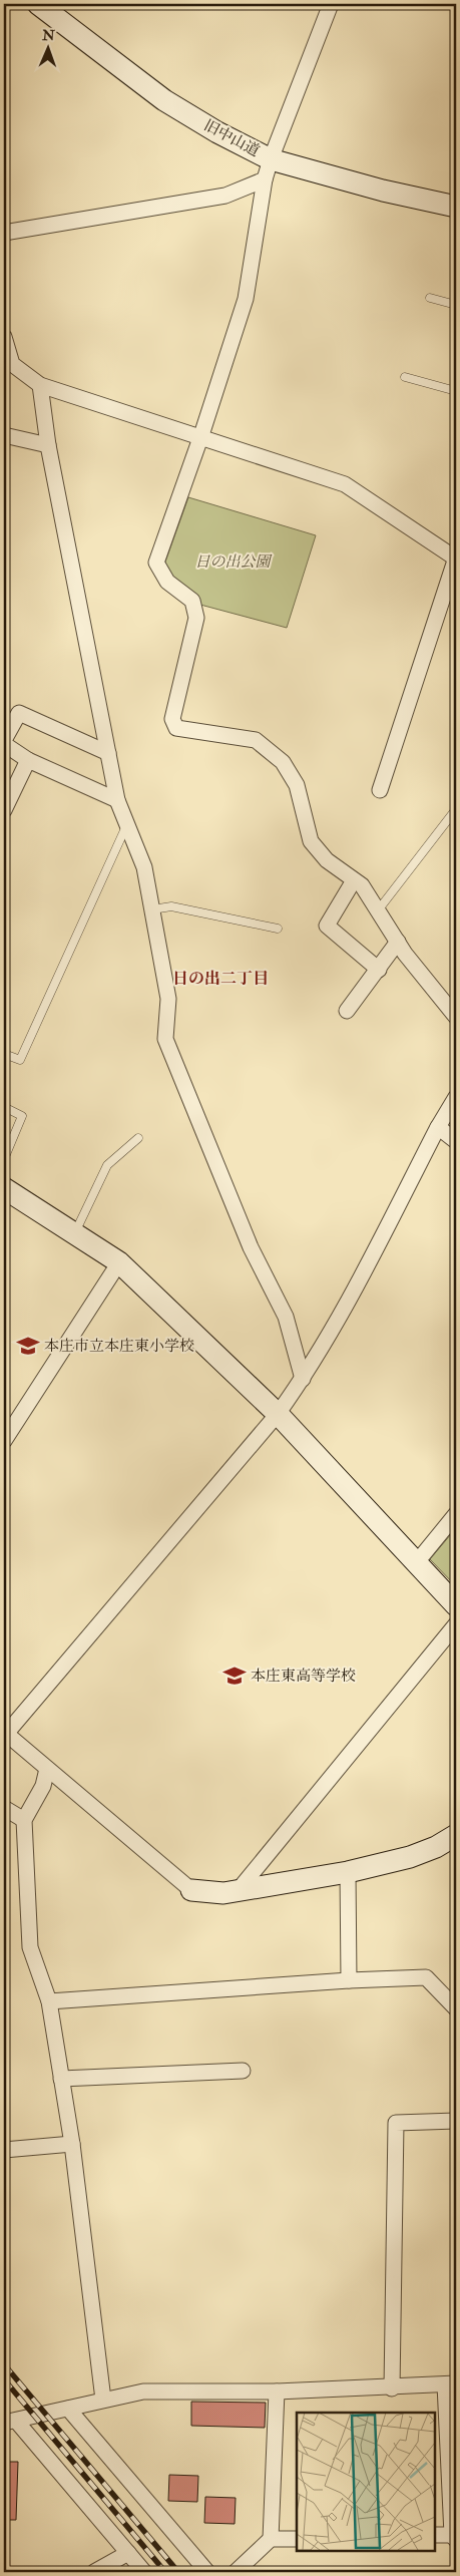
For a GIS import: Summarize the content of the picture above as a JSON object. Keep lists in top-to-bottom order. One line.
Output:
{"streets":{"street":["旧中山道"]},"districts":["日の出二丁目"],"parks":["日の出公園"],"places":{"school or university":["本庄市立本庄東小学校","本庄東高等学校"]},"north":"top"}
